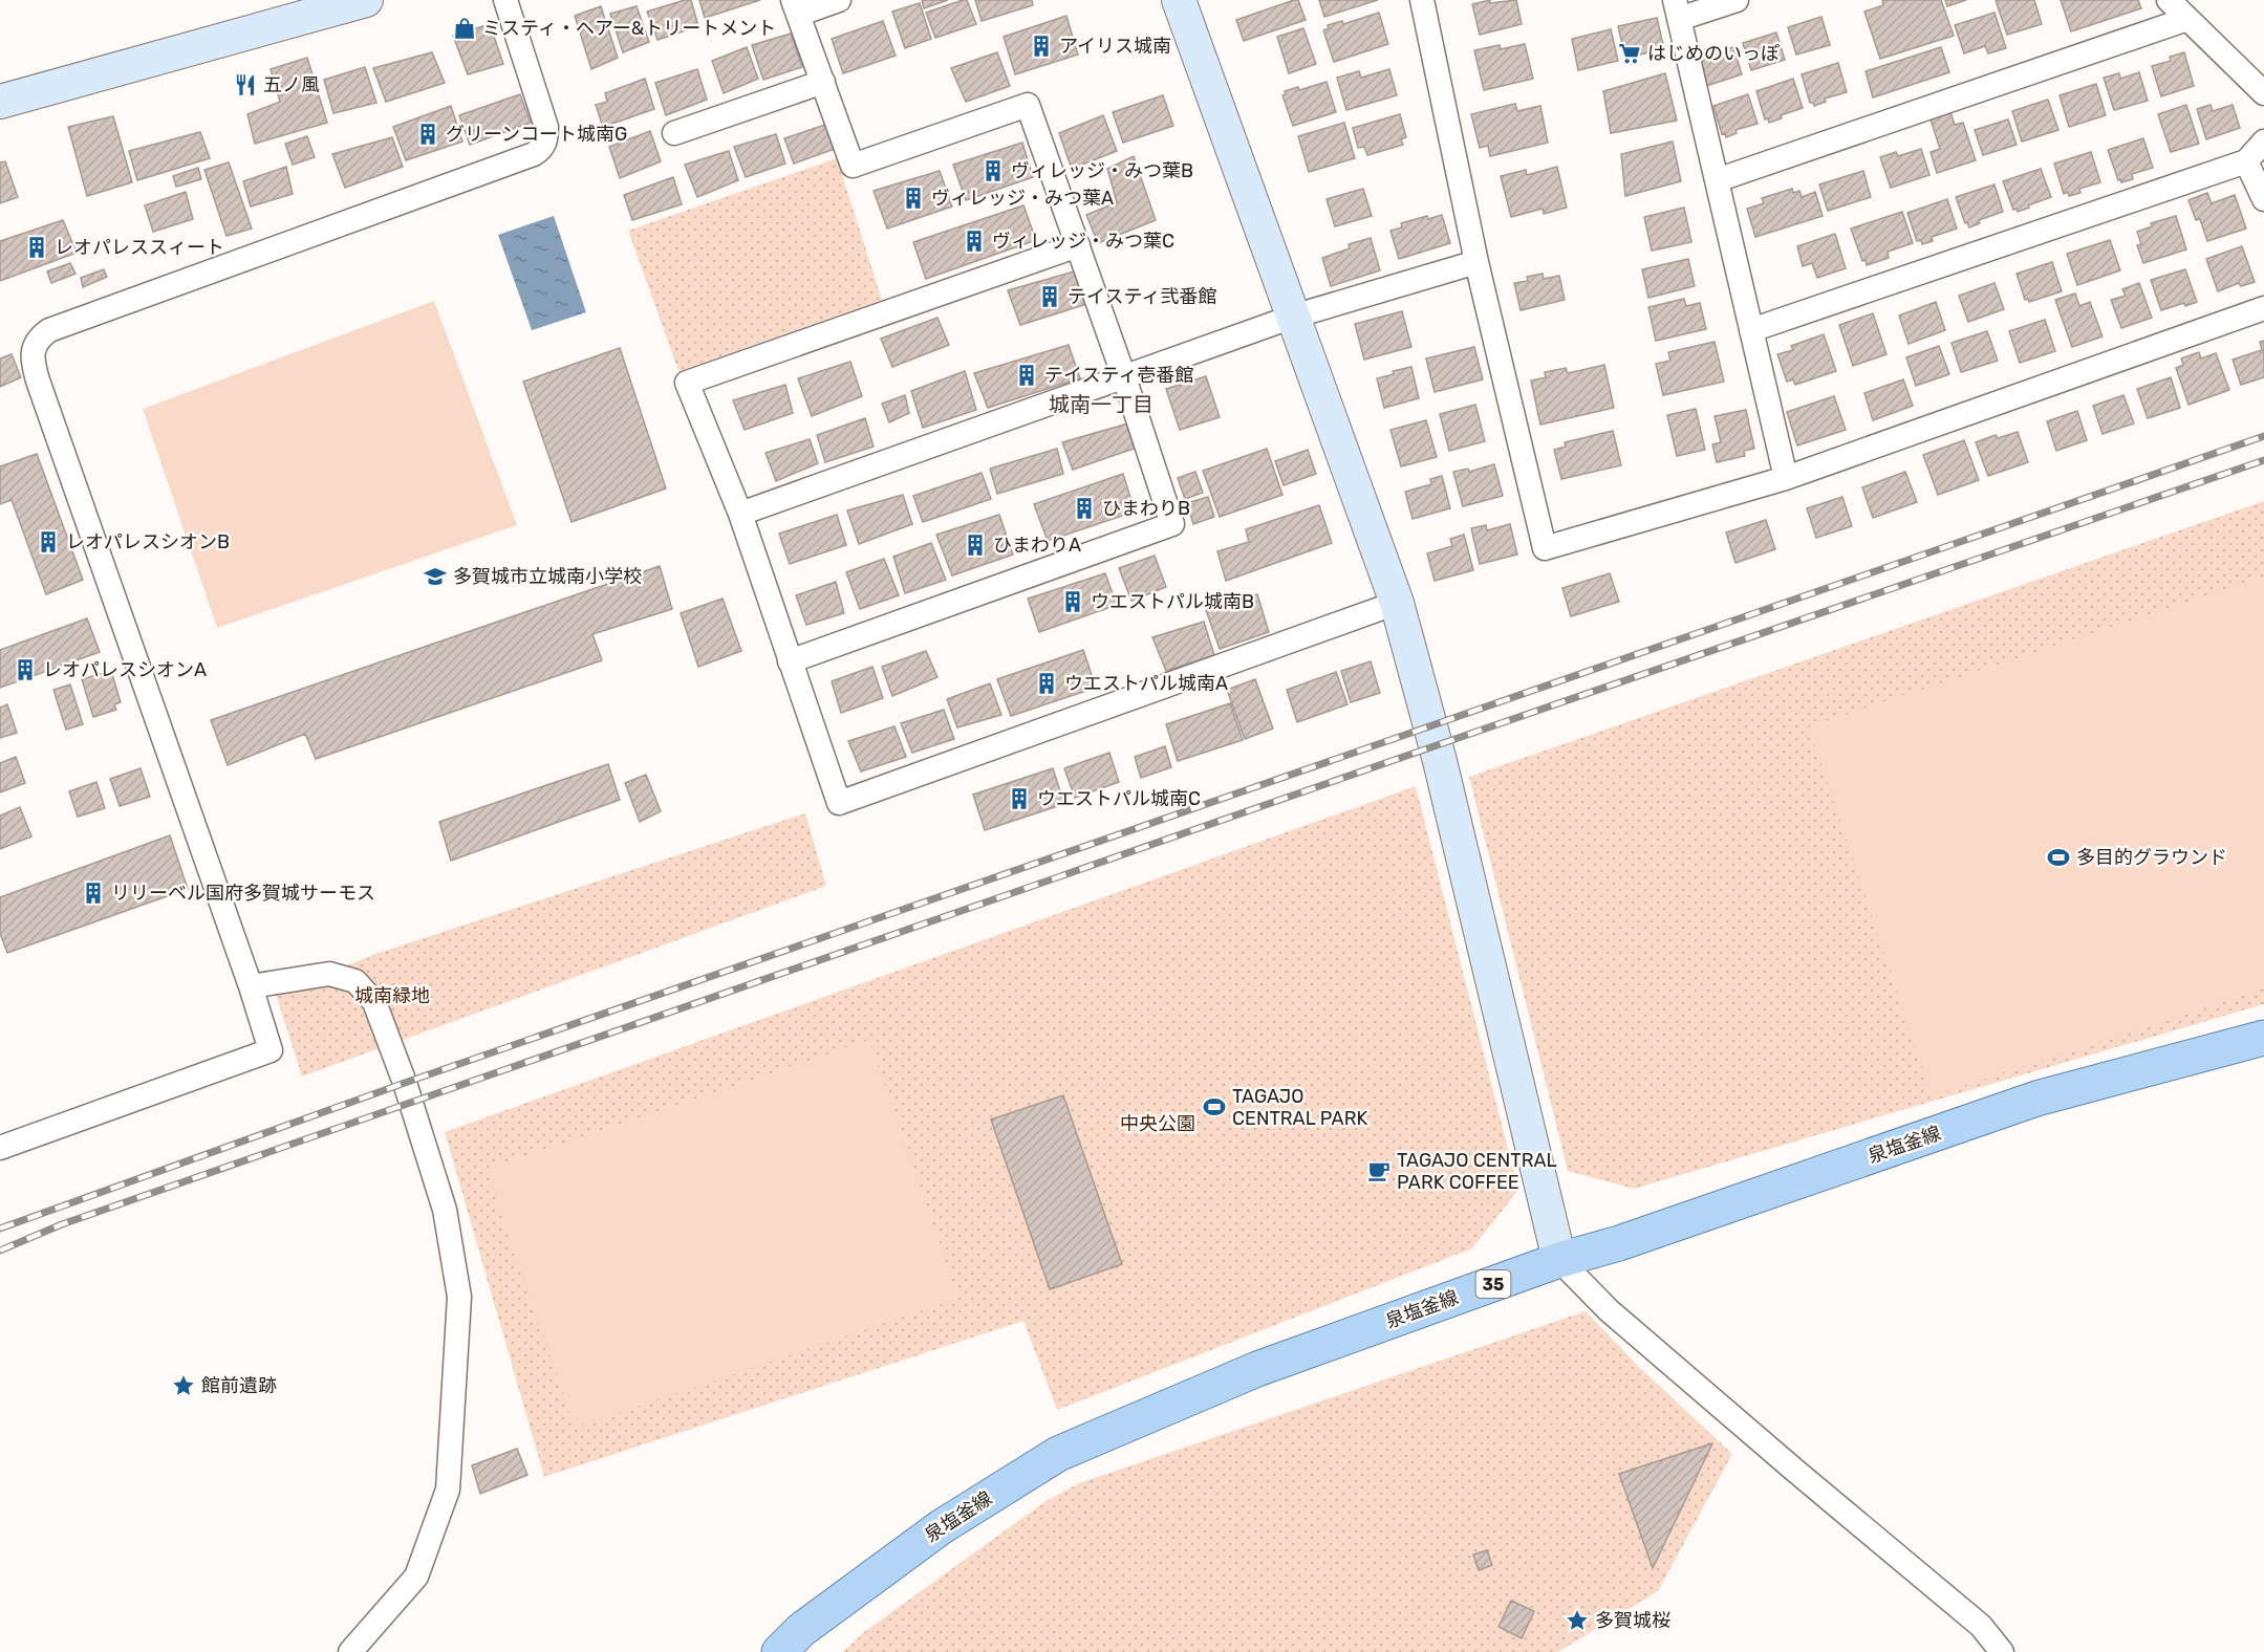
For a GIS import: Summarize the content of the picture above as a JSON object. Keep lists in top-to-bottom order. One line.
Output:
{"streets":{"main road":["泉塩釜線","35"]},"districts":["城南一丁目"],"parks":["城南緑地","中央公園"],"places":{"shop":["ミスティ・ヘアー&トリートメント"],"building":["アイリス城南","グリーンコート城南G","ヴィレッジ・みつ葉B","ヴィレッジ・みつ葉A","ヴィレッジ・みつ葉C","レオパレススィート","テイスティ弐番館","テイスティ壱番館","ひまわりB","レオパレスシオンB","ひまわりA","ウエストパル城南B","レオパレスシオンA","ウエストパル城南A","ウエストパル城南C","リリーベル国府多賀城サーモス"],"supermarket":["はじめのいっぽ"],"restaurant":["五ノ風"],"school or university":["多賀城市立城南小学校"],"sports":["多目的グラウンド","TAGAJO CENTRAL PARK"],"cafe":["TAGAJO CENTRAL PARK COFFEE"],"place":["館前遺跡","多賀城桜"]}}
